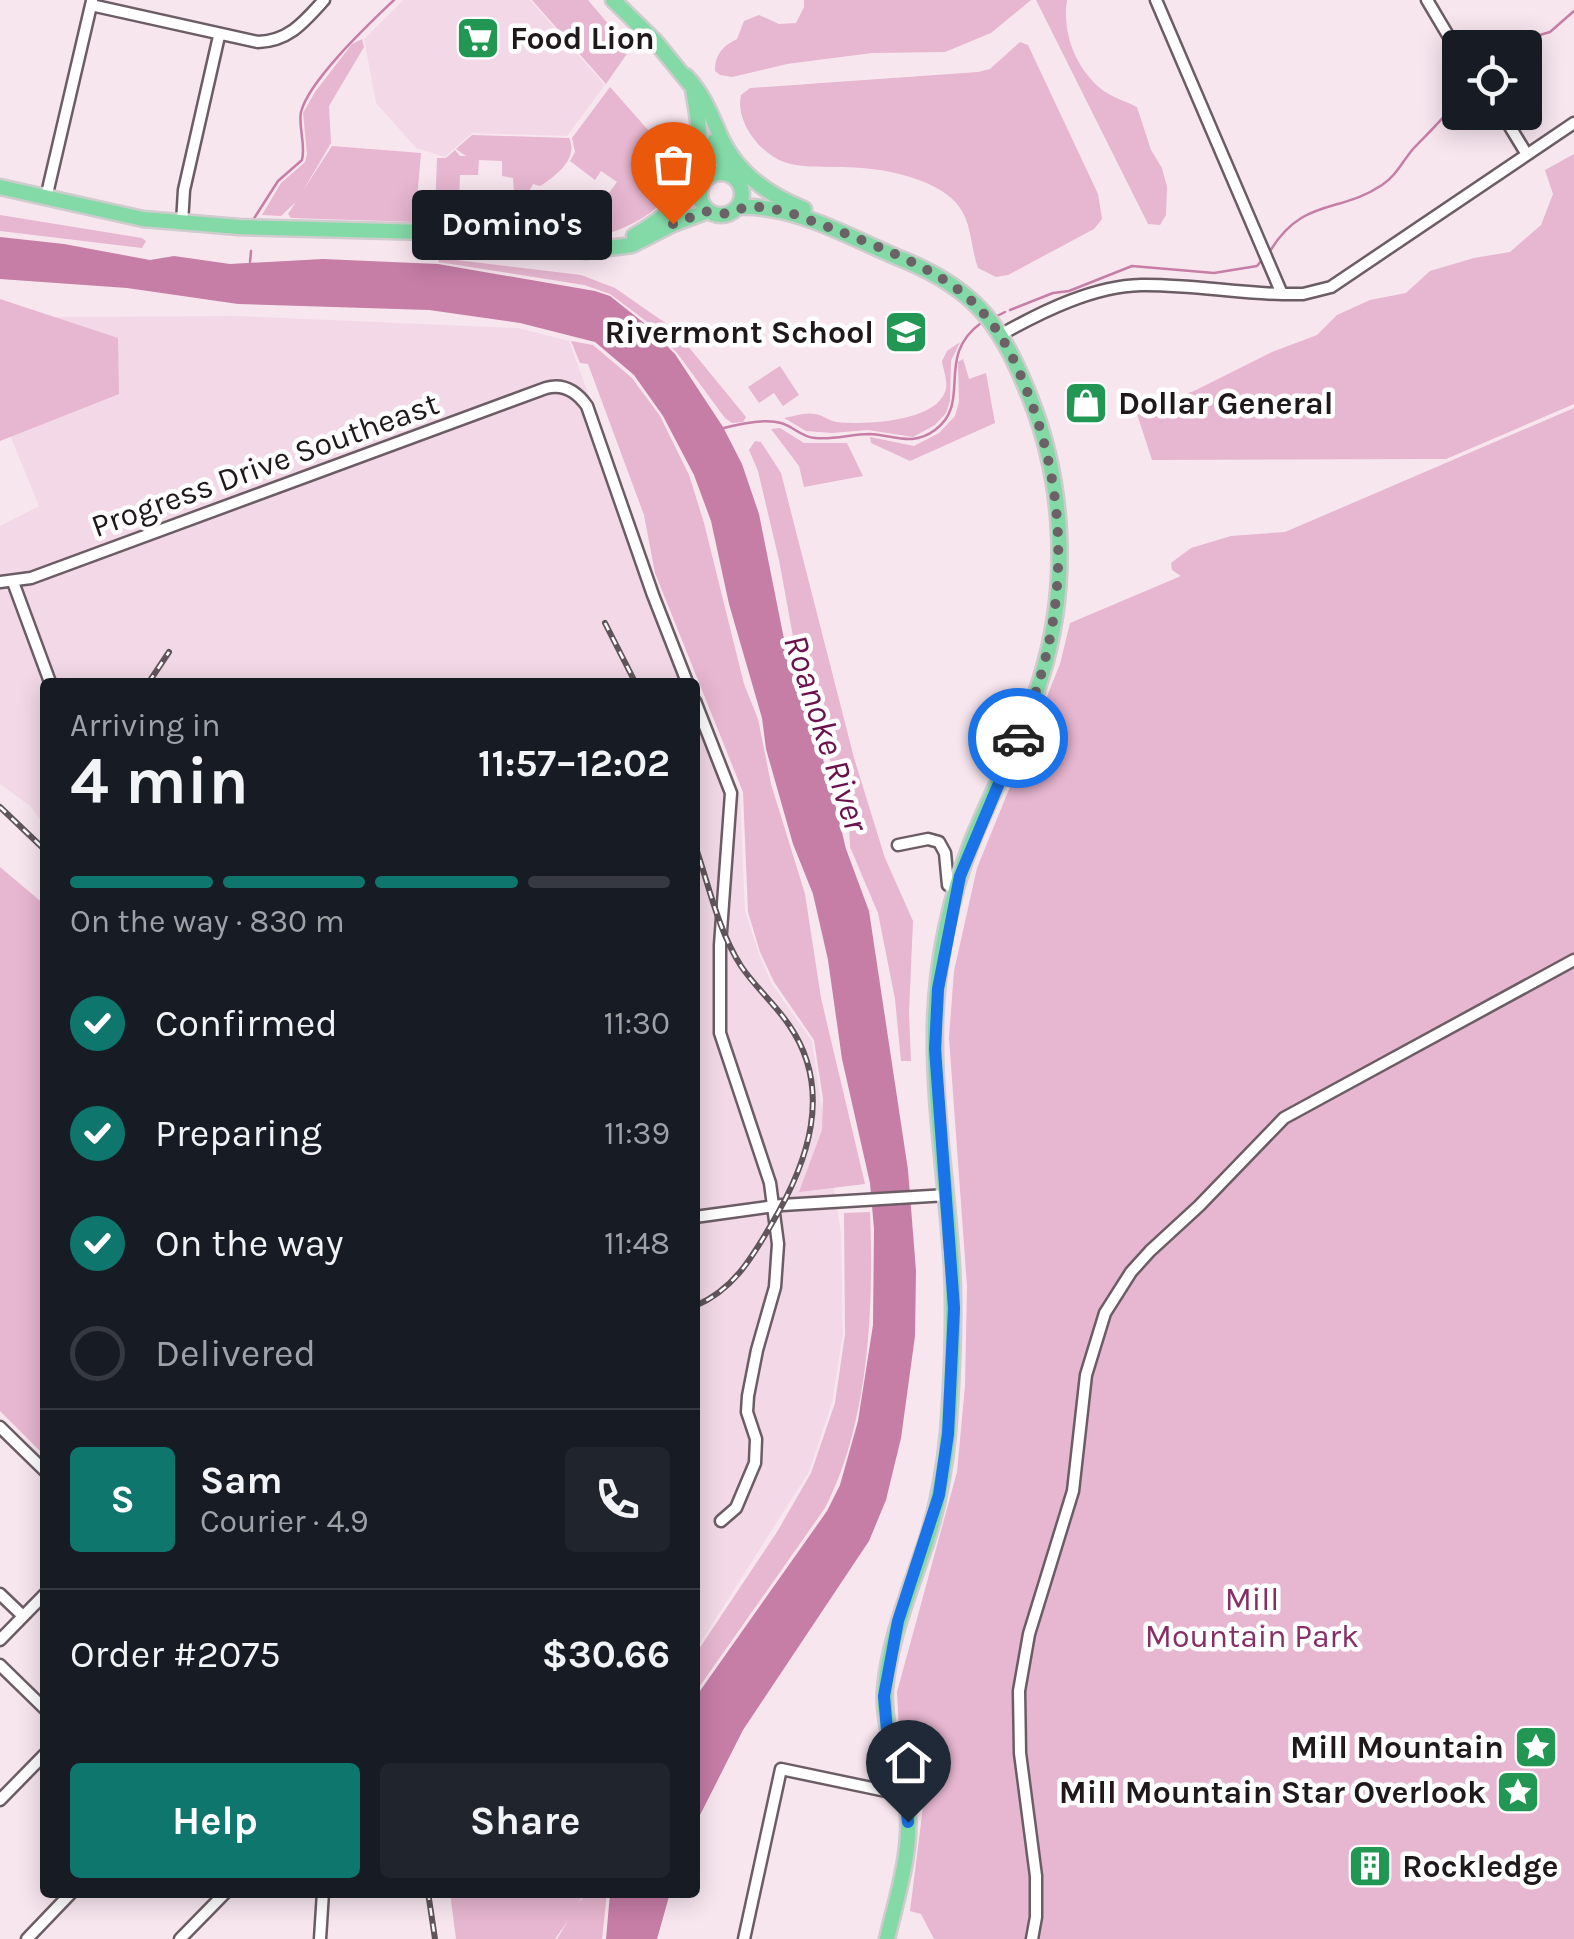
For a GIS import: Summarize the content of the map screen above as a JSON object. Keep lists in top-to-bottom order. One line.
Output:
{"streets":{"street":["Progress Drive Southeast"]},"water":["Roanoke River"],"parks":["Mill Mountain Park"],"places":{"supermarket":["Food Lion"],"other":["Domino's"],"school or university":["Rivermont School"],"shop":["Dollar General"],"place":["Mill Mountain","Mill Mountain Star Overlook"],"building":["Rockledge"]},"page":{"bubble":"Domino's","heading":["4 min","Arriving in","11:57–12:02"],"panel":["Sam","Courier · 4.9","Order #2075","$30.66"],"bar":"On the way · 830 m","list":[["Confirmed","11:30"],["Preparing","11:39"],["On the way","11:48"],"Delivered"],"round":"S","buttons":["Help","Share"]}}
